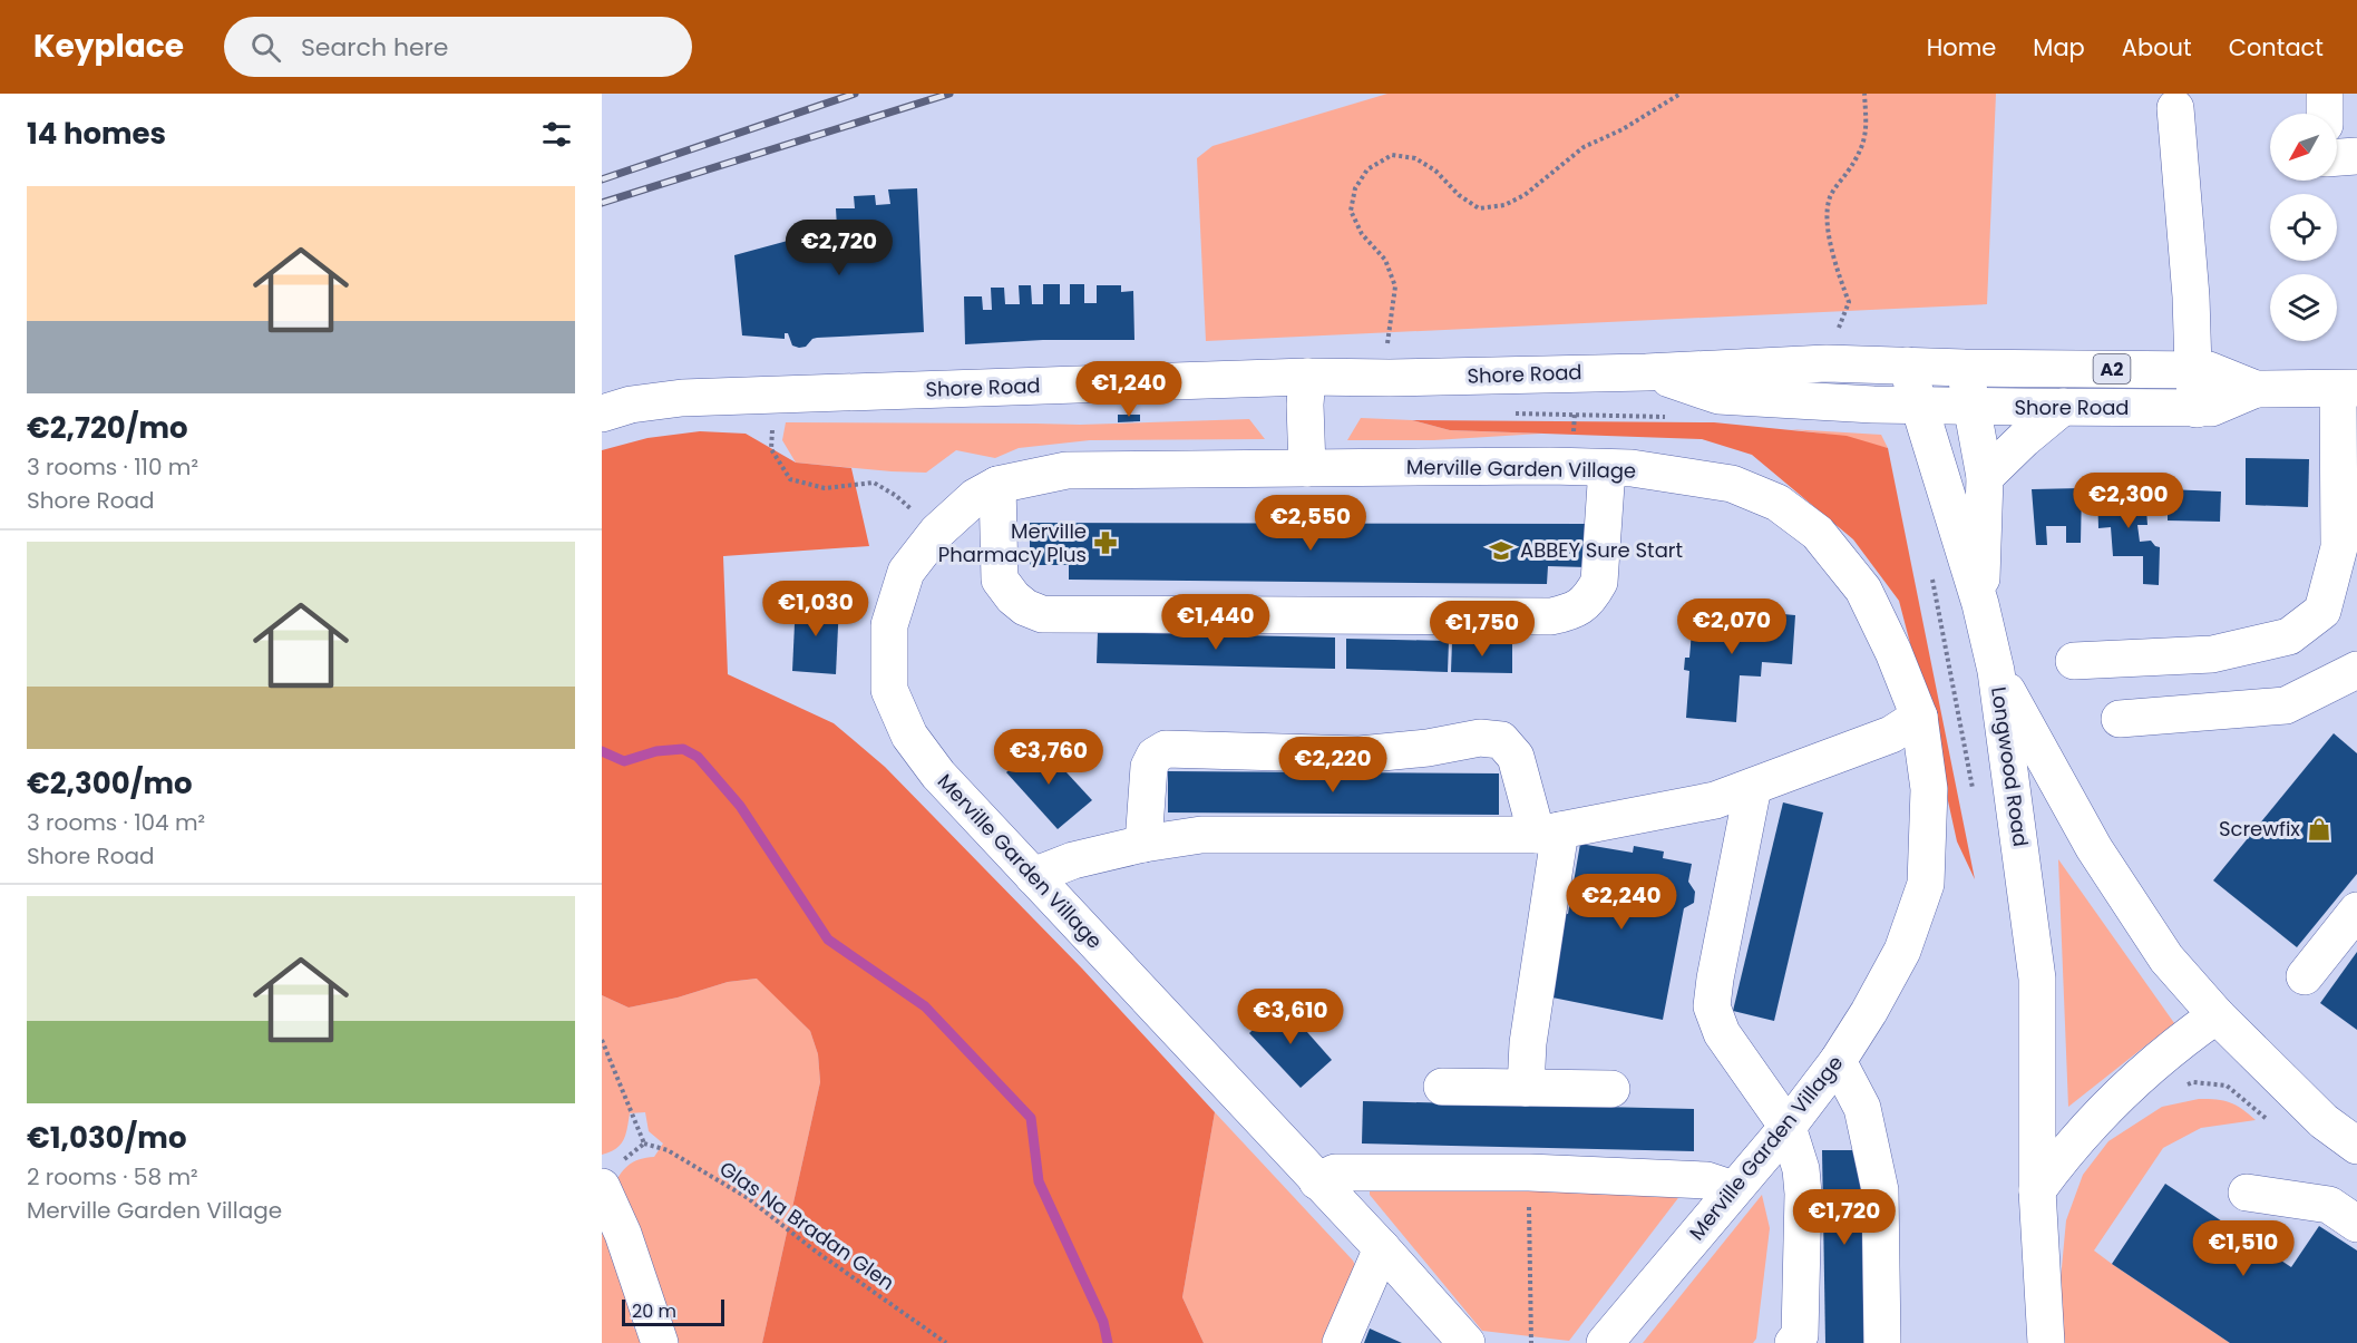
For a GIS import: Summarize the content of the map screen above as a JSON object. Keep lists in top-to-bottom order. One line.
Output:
{"streets":{"street":["A2","Shore Road","Merville Garden Village","Longwood Road"],"path":["Glas Na Bradan Glen"]},"places":{"pharmacy":["Merville Pharmacy Plus"],"school or university":["ABBEY Sure Start"],"shop":["Screwfix"]},"scale_bar":"20 m","north":"bottom left","page":{"header":"Keyplace","search":"Search here","nav":["Home","Map","About","Contact"],"heading":"14 homes","list":[{"name":"€2,720/mo","note":"3 rooms · 110 m² · Shore Road"},{"name":"€2,300/mo","note":"3 rooms · 104 m² · Shore Road"},{"name":"€1,030/mo","note":"2 rooms · 58 m² · Merville Garden Village"}],"price":["€2,720","€1,240","€2,300","€2,550","€1,030","€1,440","€2,070","€1,750","€3,760","€2,220","€2,240","€3,610","€1,720","€1,510"],"scale":"20 m"}}
